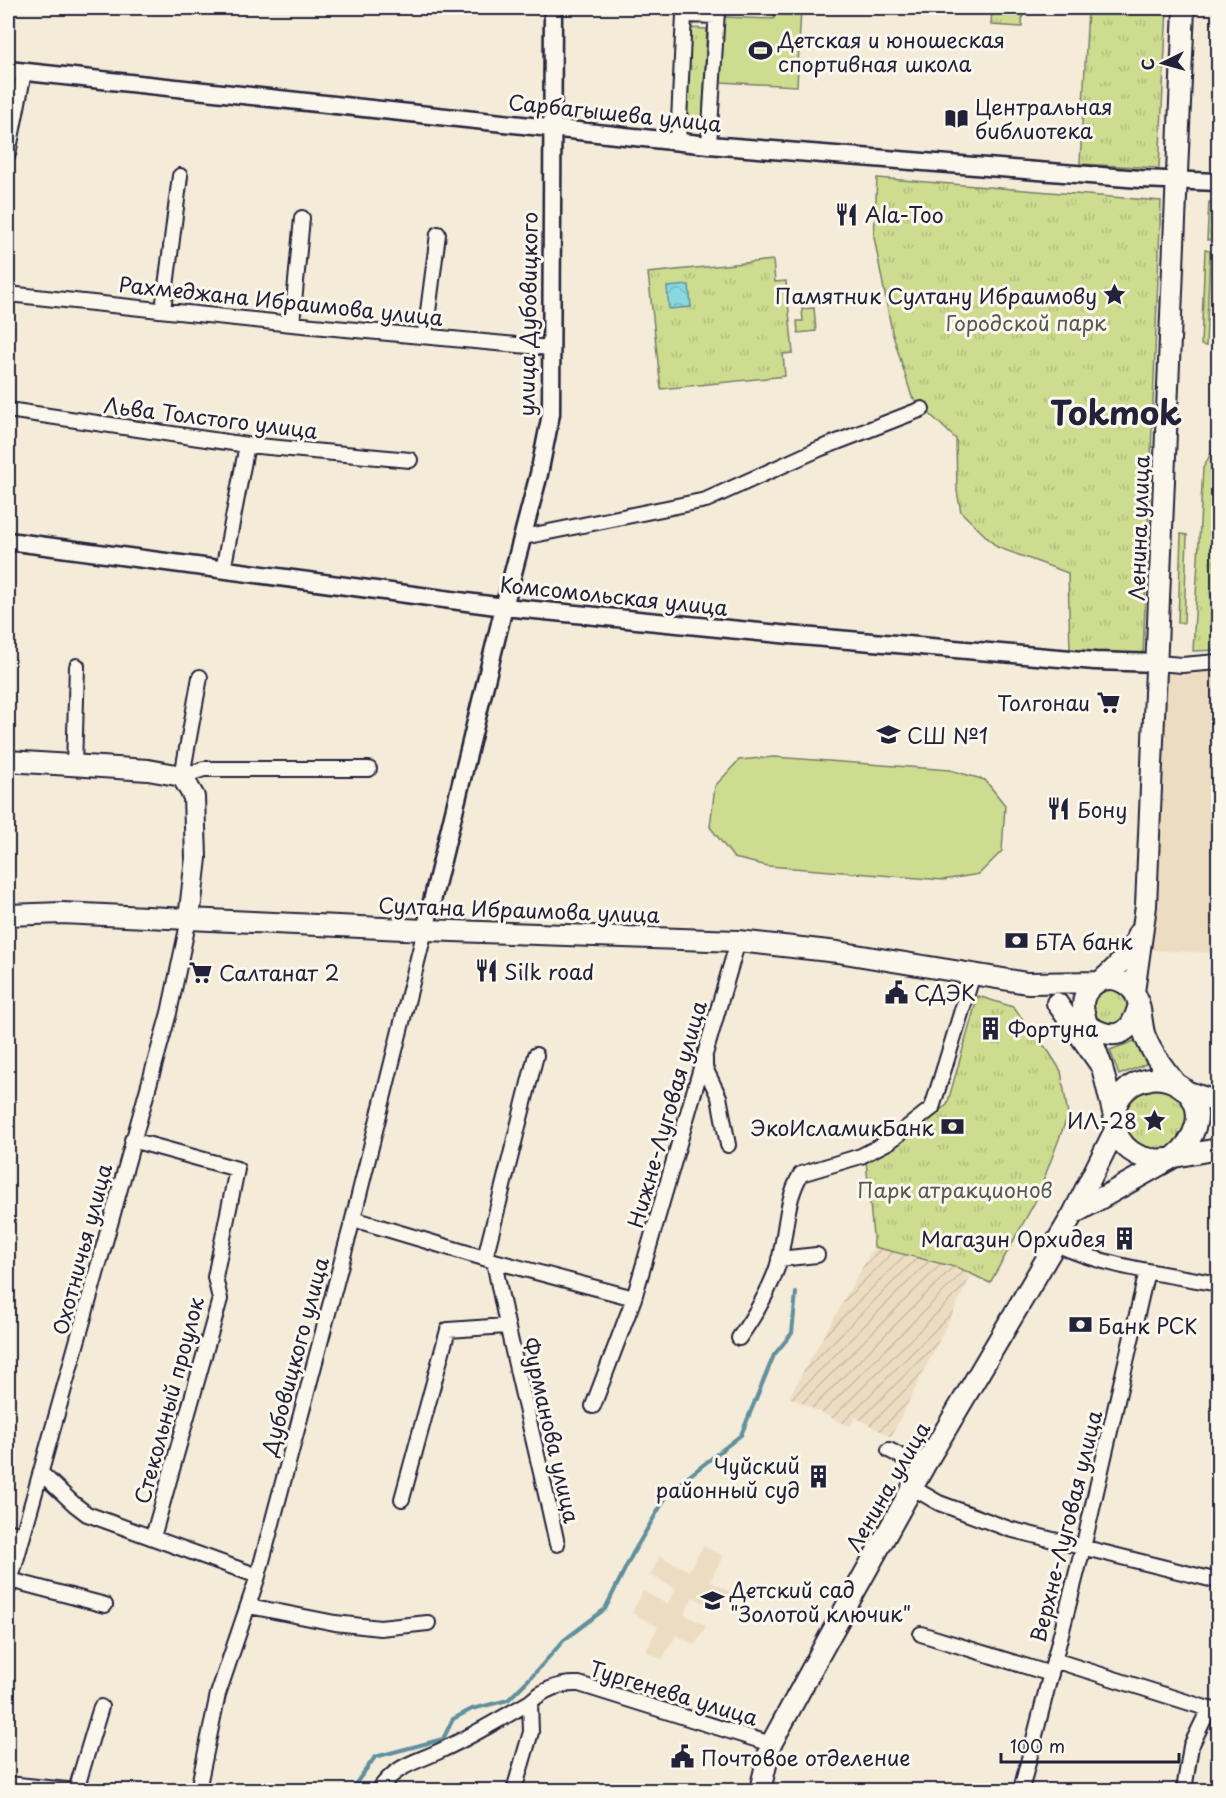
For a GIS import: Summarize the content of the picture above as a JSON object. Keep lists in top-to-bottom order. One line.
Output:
{"streets":{"main road":["Ленина улица","Султана Ибраимова улица"],"street":["Сарбагышева улица","Рахмеджана Ибраимова улица","улица Дубовицкого","Льва Толстого улица","Комсомольская улица","Нижне-Луговая улица","Охотничья улица","Дубовицкого улица","Стекольный проулок","Фурманова улица","Верхне-Луговая улица","Тургенева улица"]},"crossings":[["Сарбагышева улица","улица Дубовицкого"],["Сарбагышева улица","Ленина улица"],["Рахмеджана Ибраимова улица","улица Дубовицкого"],["улица Дубовицкого","Комсомольская улица"],["улица Дубовицкого","Султана Ибраимова улица"],["улица Дубовицкого","Дубовицкого улица"],["Ленина улица","Комсомольская улица"],["Ленина улица","Тургенева улица"],["Султана Ибраимова улица","Нижне-Луговая улица"],["Султана Ибраимова улица","Охотничья улица"],["Султана Ибраимова улица","Дубовицкого улица"],["Охотничья улица","Стекольный проулок"]],"districts":["Tokmok"],"parks":["Городской парк","Парк атракционов"],"places":{"sports":["Детская и юношеская спортивная школа"],"library":["Центральная библиотека"],"restaurant":["Ala-Too","Бону","Silk road"],"place":["Памятник Султану Ибраимову","ИЛ-28"],"supermarket":["Толгонаи","Салтанат 2"],"school or university":["СШ №1","Детский сад \"Золотой ключик\""],"bank":["БТА банк","ЭкоИсламикБанк","Банк РСК"],"public building":["СДЭК","Почтовое отделение"],"building":["Фортуна","Магазин Орхидея","Чуйский районный суд"]},"scale_bar":"100 m","north":"left"}
